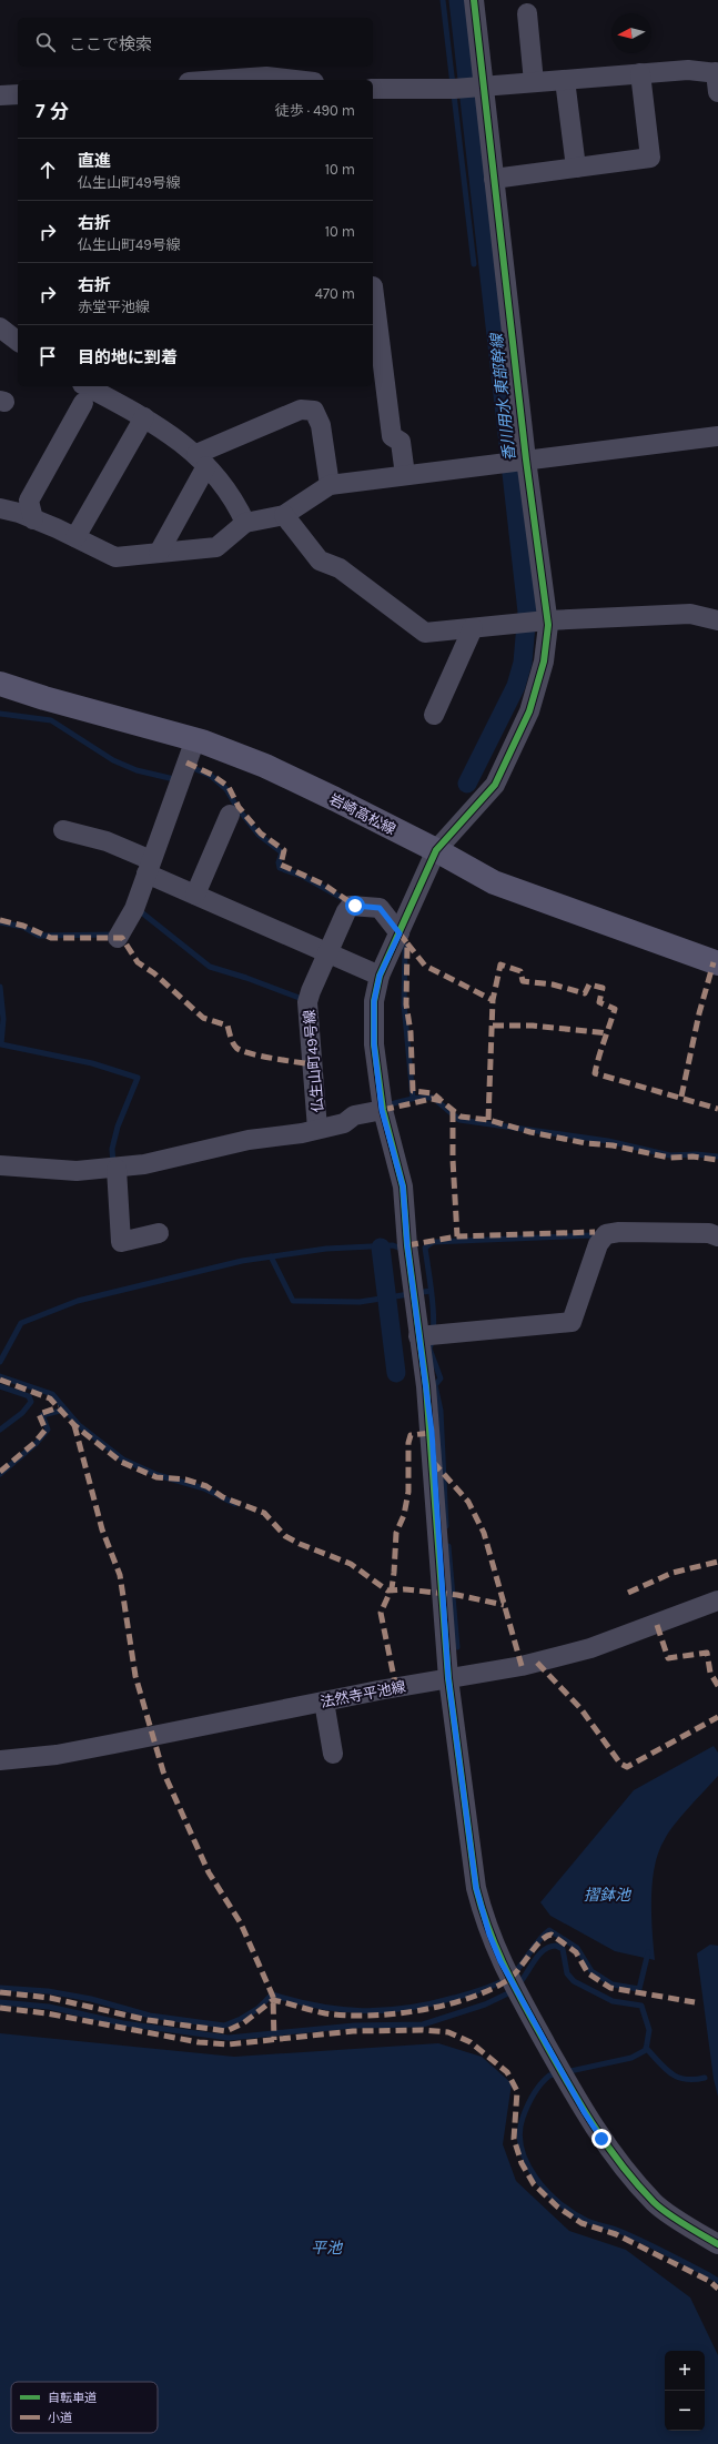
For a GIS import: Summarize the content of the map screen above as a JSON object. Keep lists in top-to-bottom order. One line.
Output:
{"streets":{"main road":["岩崎高松線"],"street":["仏生山町49号線","法然寺平池線"]},"water":["香川用水 東部幹線","摺鉢池","平池"],"legend":["自転車道","小道"],"north":"left","page":{"search":"ここで検索","heading":["7 分","徒歩 · 490 m"],"list":[["直進","仏生山町49号線","10 m"],["右折","仏生山町49号線","10 m"],["右折","赤堂平池線","470 m"],"目的地に到着"],"map_buttons":["+","−"]}}
